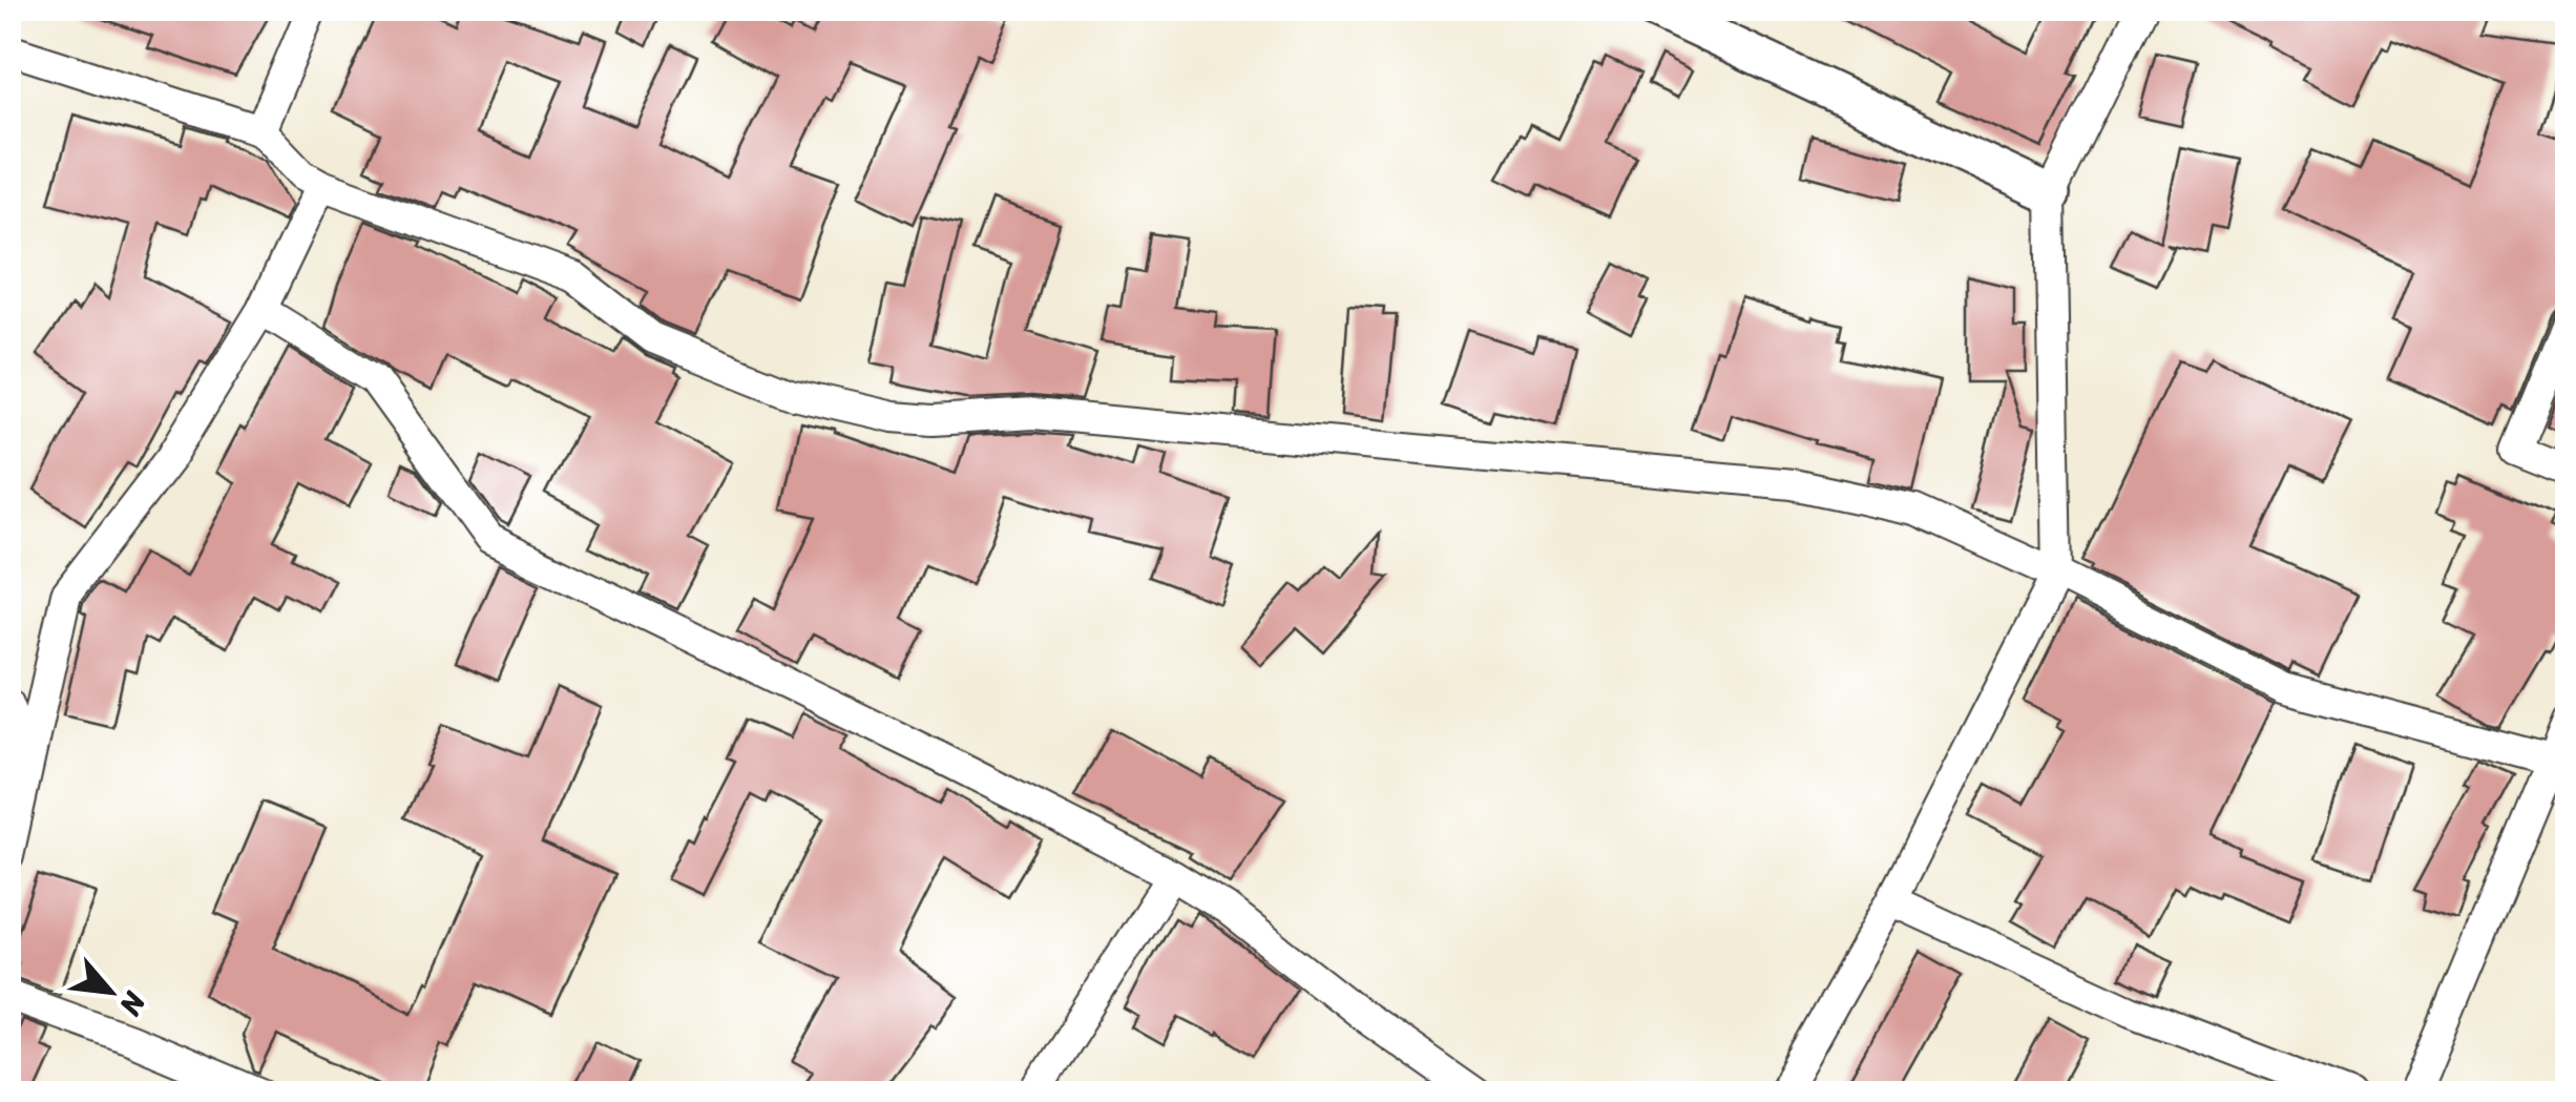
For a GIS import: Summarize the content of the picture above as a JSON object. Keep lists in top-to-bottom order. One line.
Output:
{"north":"bottom right"}
